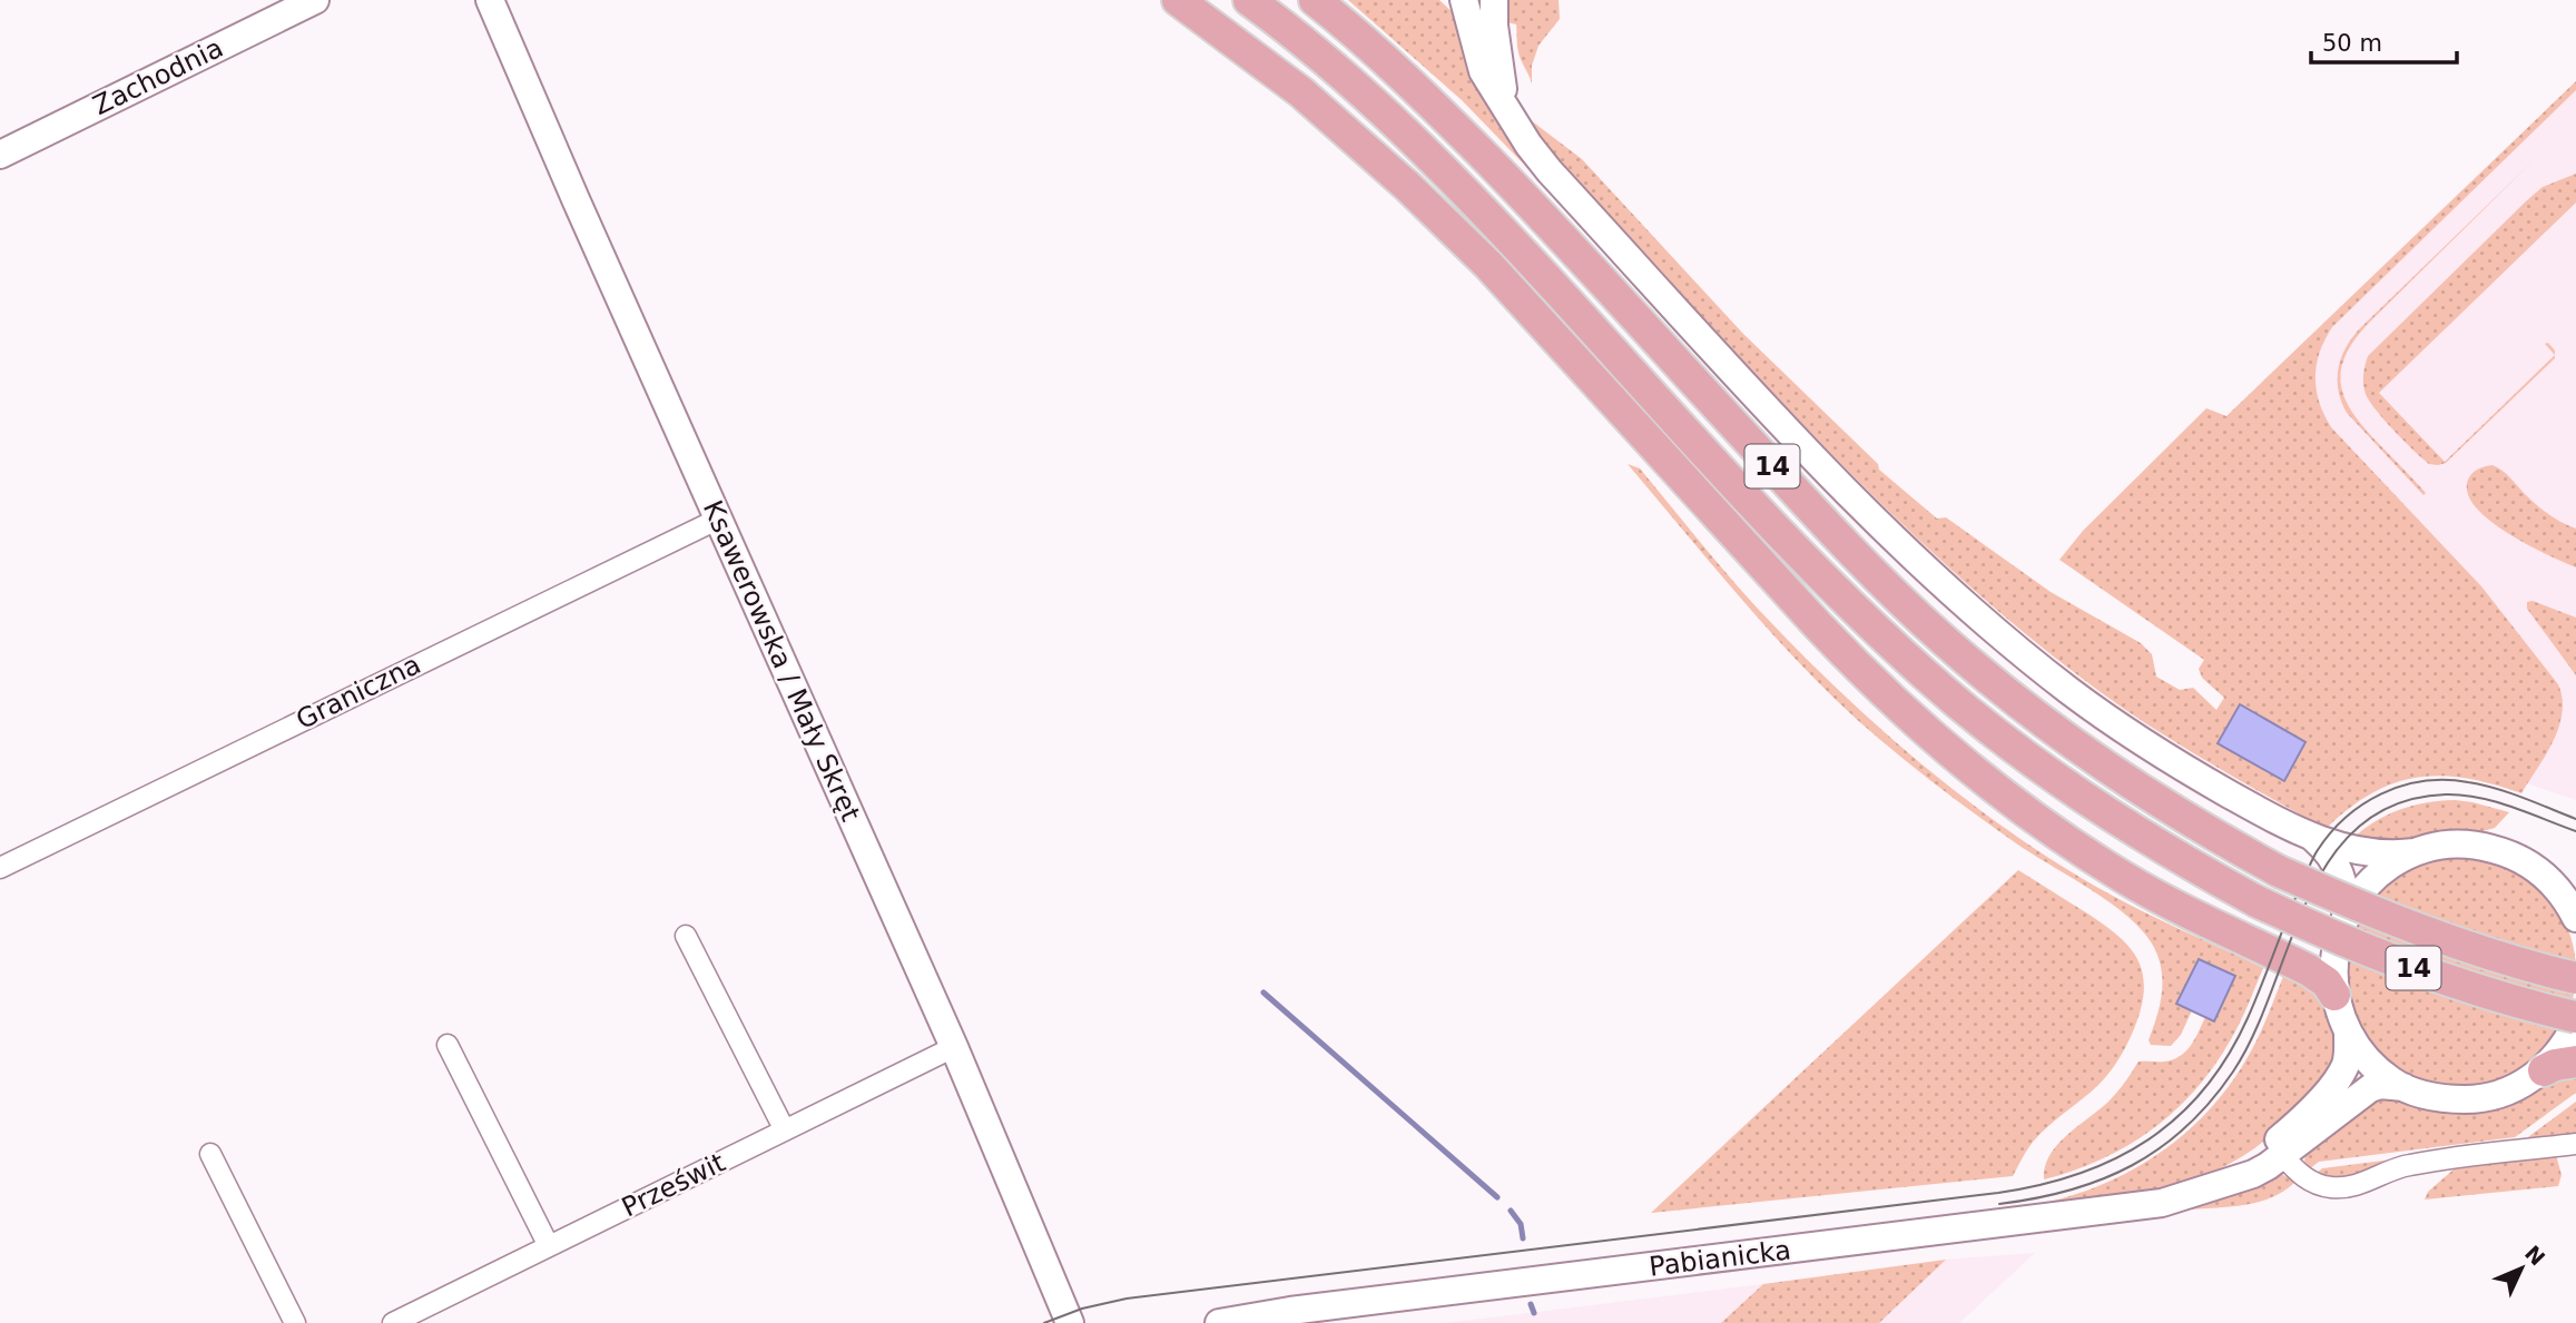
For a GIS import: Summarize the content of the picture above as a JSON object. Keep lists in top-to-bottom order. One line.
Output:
{"streets":{"main road":["Zachodnia","14","Ksawerowska / Mały Skręt","Pabianicka"],"street":["Graniczna","Prześwit"]},"crossings":[["Ksawerowska / Mały Skręt","Graniczna"],["Ksawerowska / Mały Skręt","Prześwit"]],"scale_bar":"50 m","north":"top right"}
